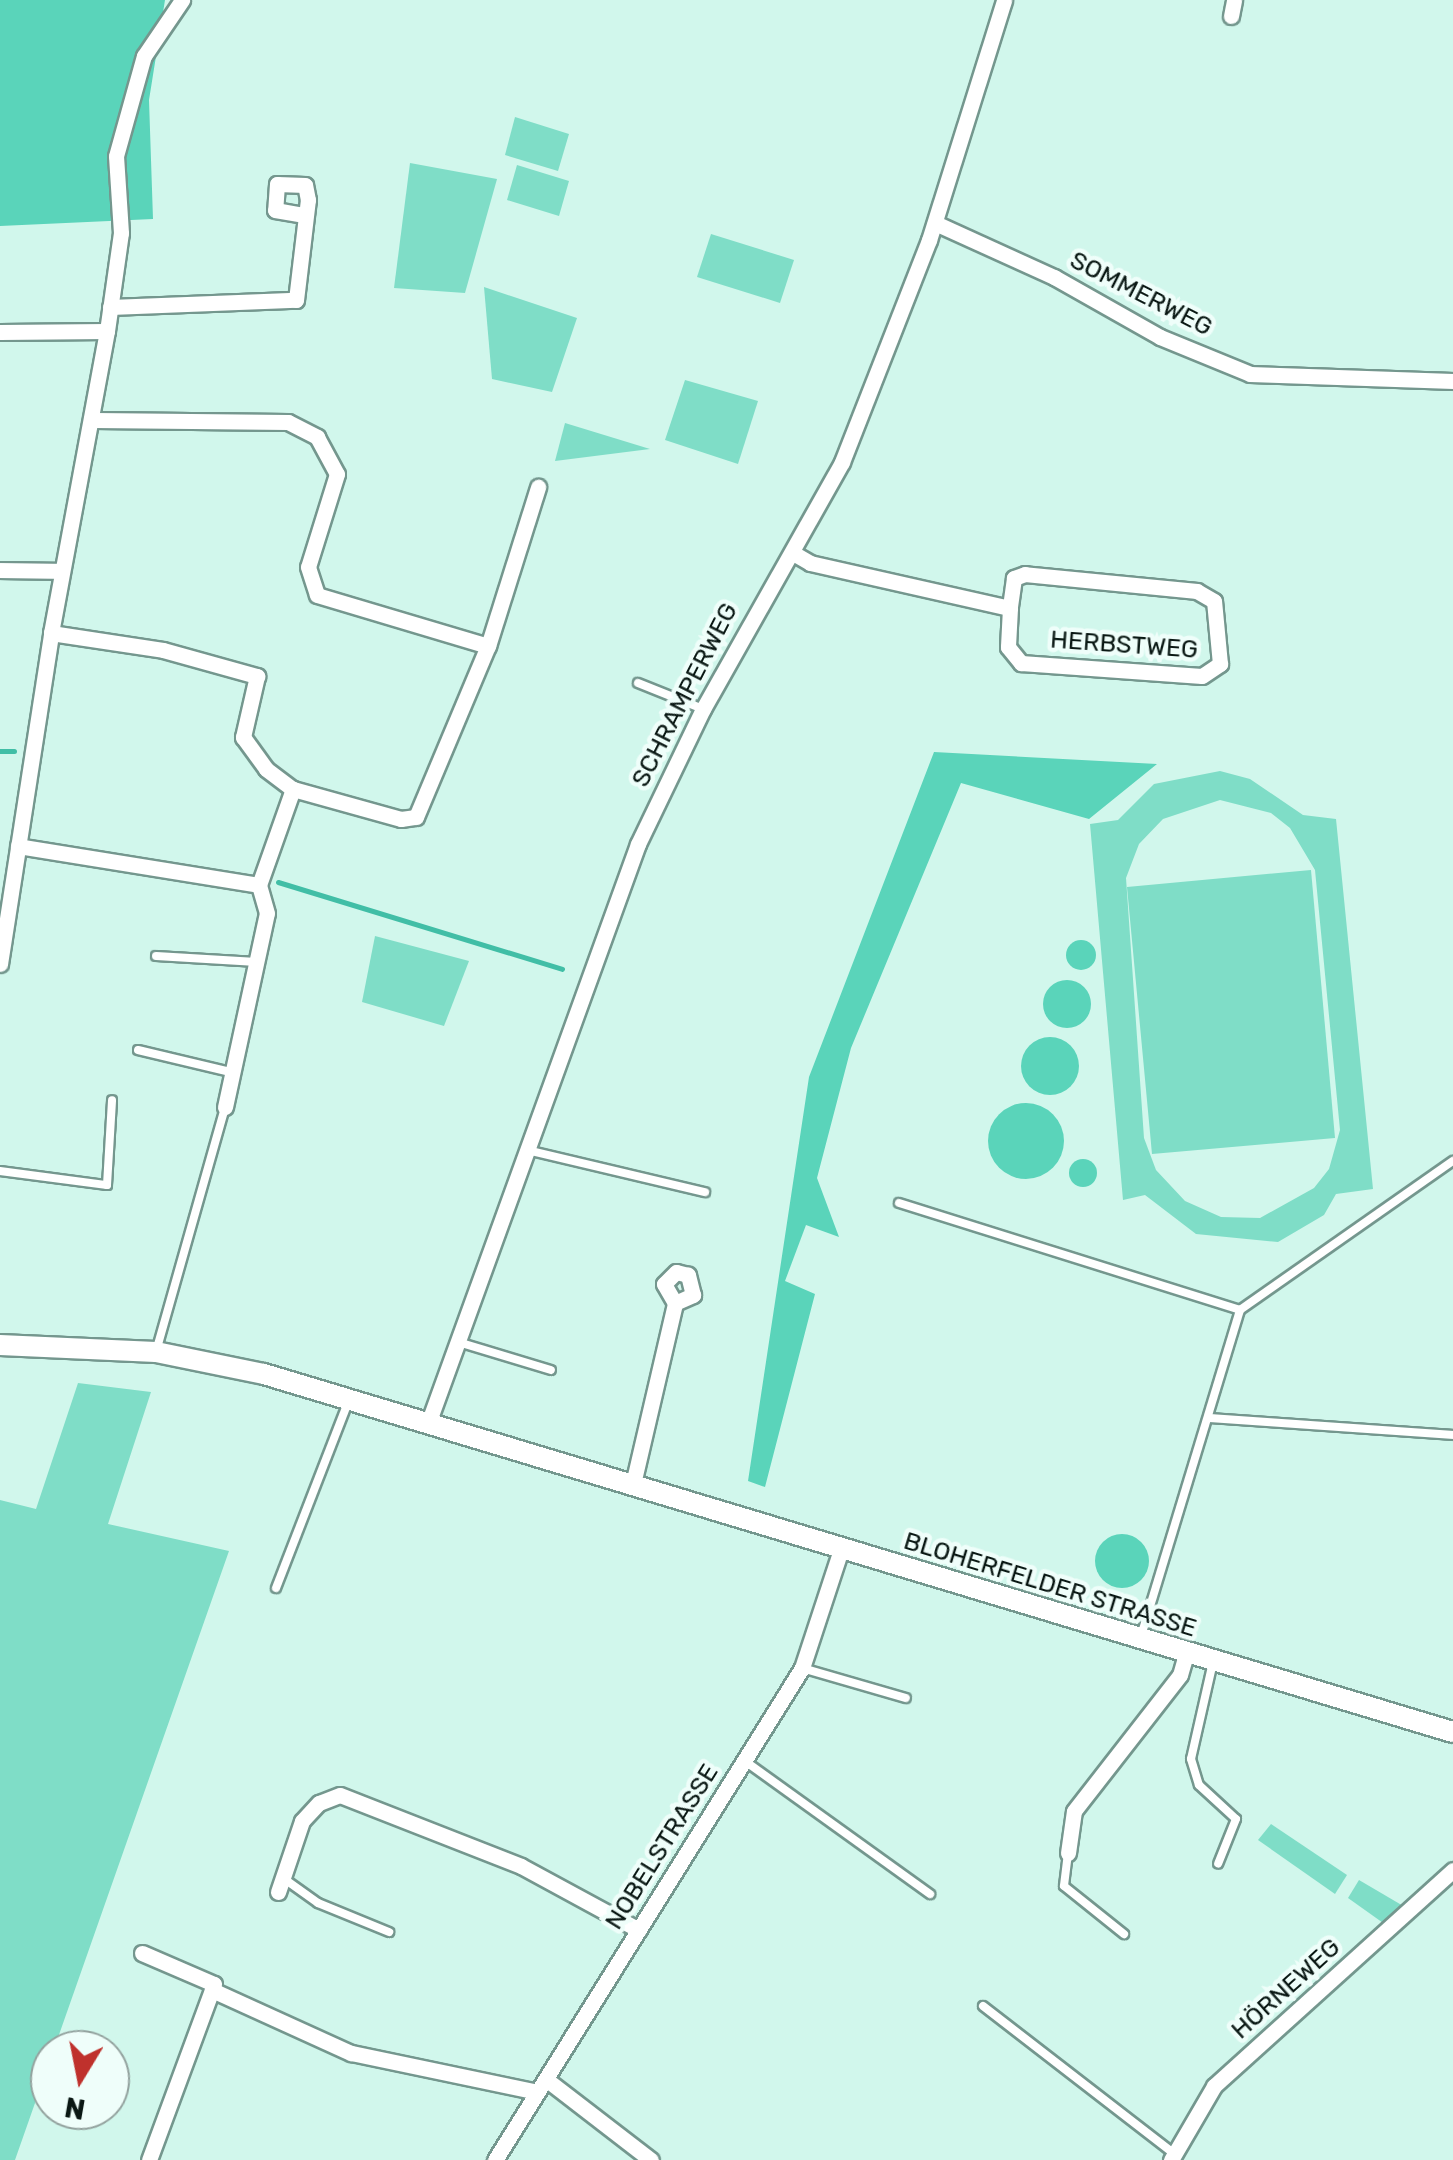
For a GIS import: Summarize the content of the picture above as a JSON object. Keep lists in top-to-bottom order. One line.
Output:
{"streets":{"street":["SOMMERWEG","HERBSTWEG","SCHRAMPERWEG","BLOHERFELDER STRASSE","NOBELSTRASSE","HÖRNEWEG"]},"crossings":[["SOMMERWEG","SCHRAMPERWEG"],["SCHRAMPERWEG","BLOHERFELDER STRASSE"],["BLOHERFELDER STRASSE","NOBELSTRASSE"]],"north":"bottom"}
